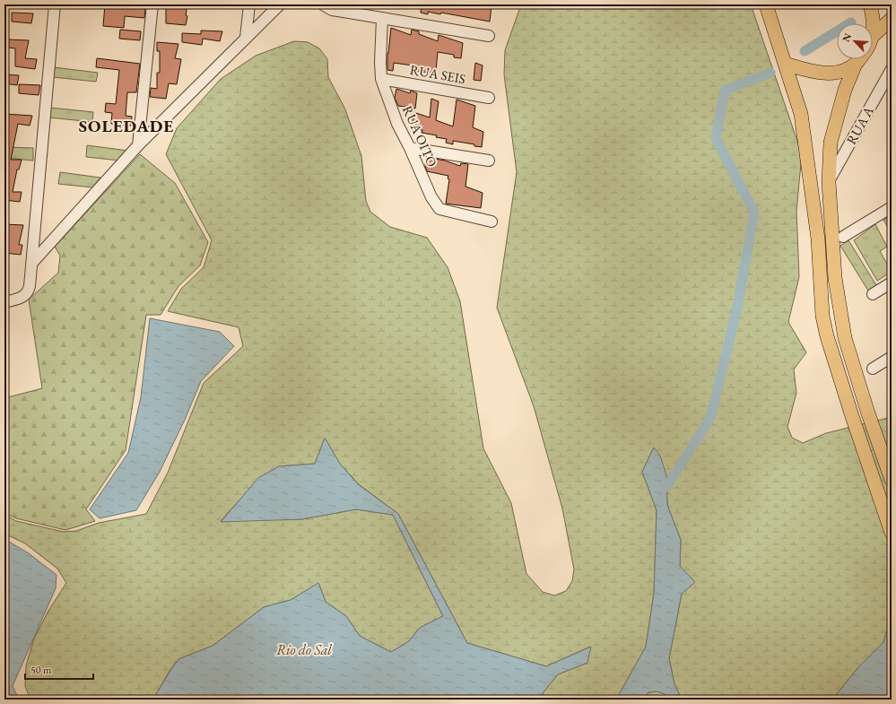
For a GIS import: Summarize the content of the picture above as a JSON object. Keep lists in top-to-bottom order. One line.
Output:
{"streets":{"street":["RUA SEIS","RUA A","RUA OITO"]},"crossings":[["RUA SEIS","RUA OITO"]],"districts":["SOLEDADE"],"water":["Rio do Sal"],"scale_bar":"50 m","north":"top left"}
